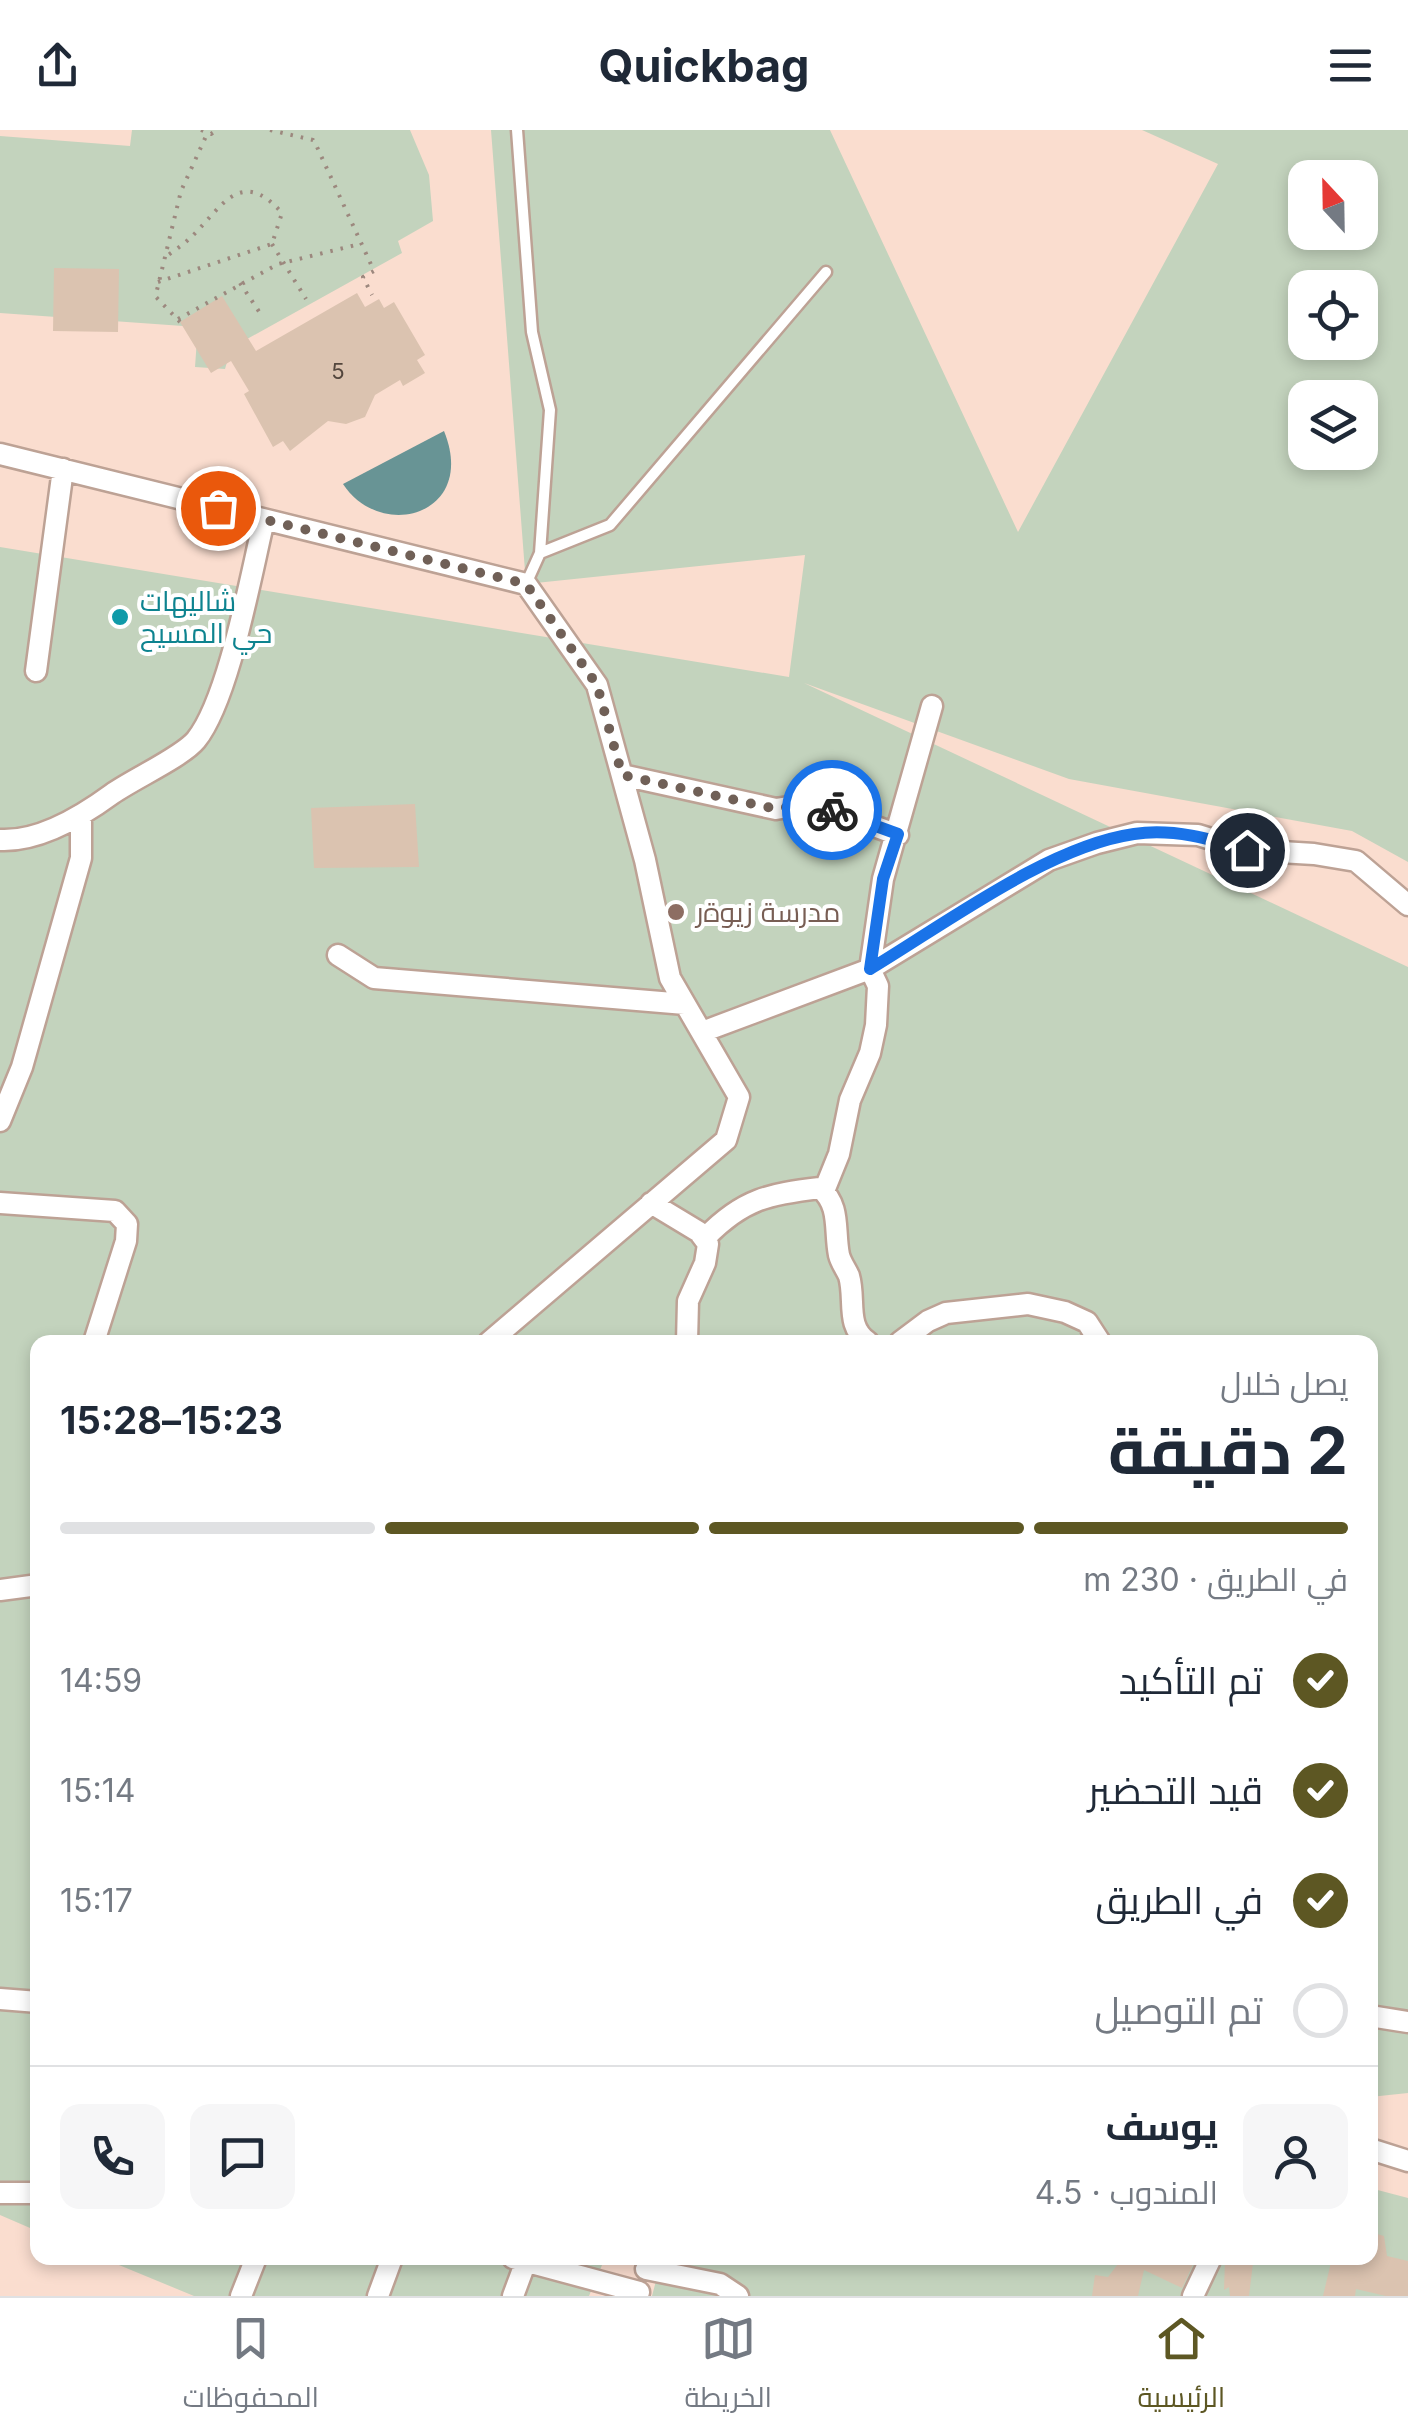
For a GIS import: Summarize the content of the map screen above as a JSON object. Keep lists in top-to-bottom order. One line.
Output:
{"places":["شاليهات حي المسيح","مدرسة زيوةر"],"house_numbers":["5"],"north":"top","page":{"header":"Quickbag","heading":["2 دقيقة","يصل خلال","15:23–15:28"],"panel":["يوسف","المندوب · 4.5"],"bar":"في الطريق · 230 m","list":[["تم التأكيد","14:59"],["قيد التحضير","15:14"],["في الطريق","15:17"],"تم التوصيل"],"tabs":["الرئيسية","الخريطة","المحفوظات"]}}
